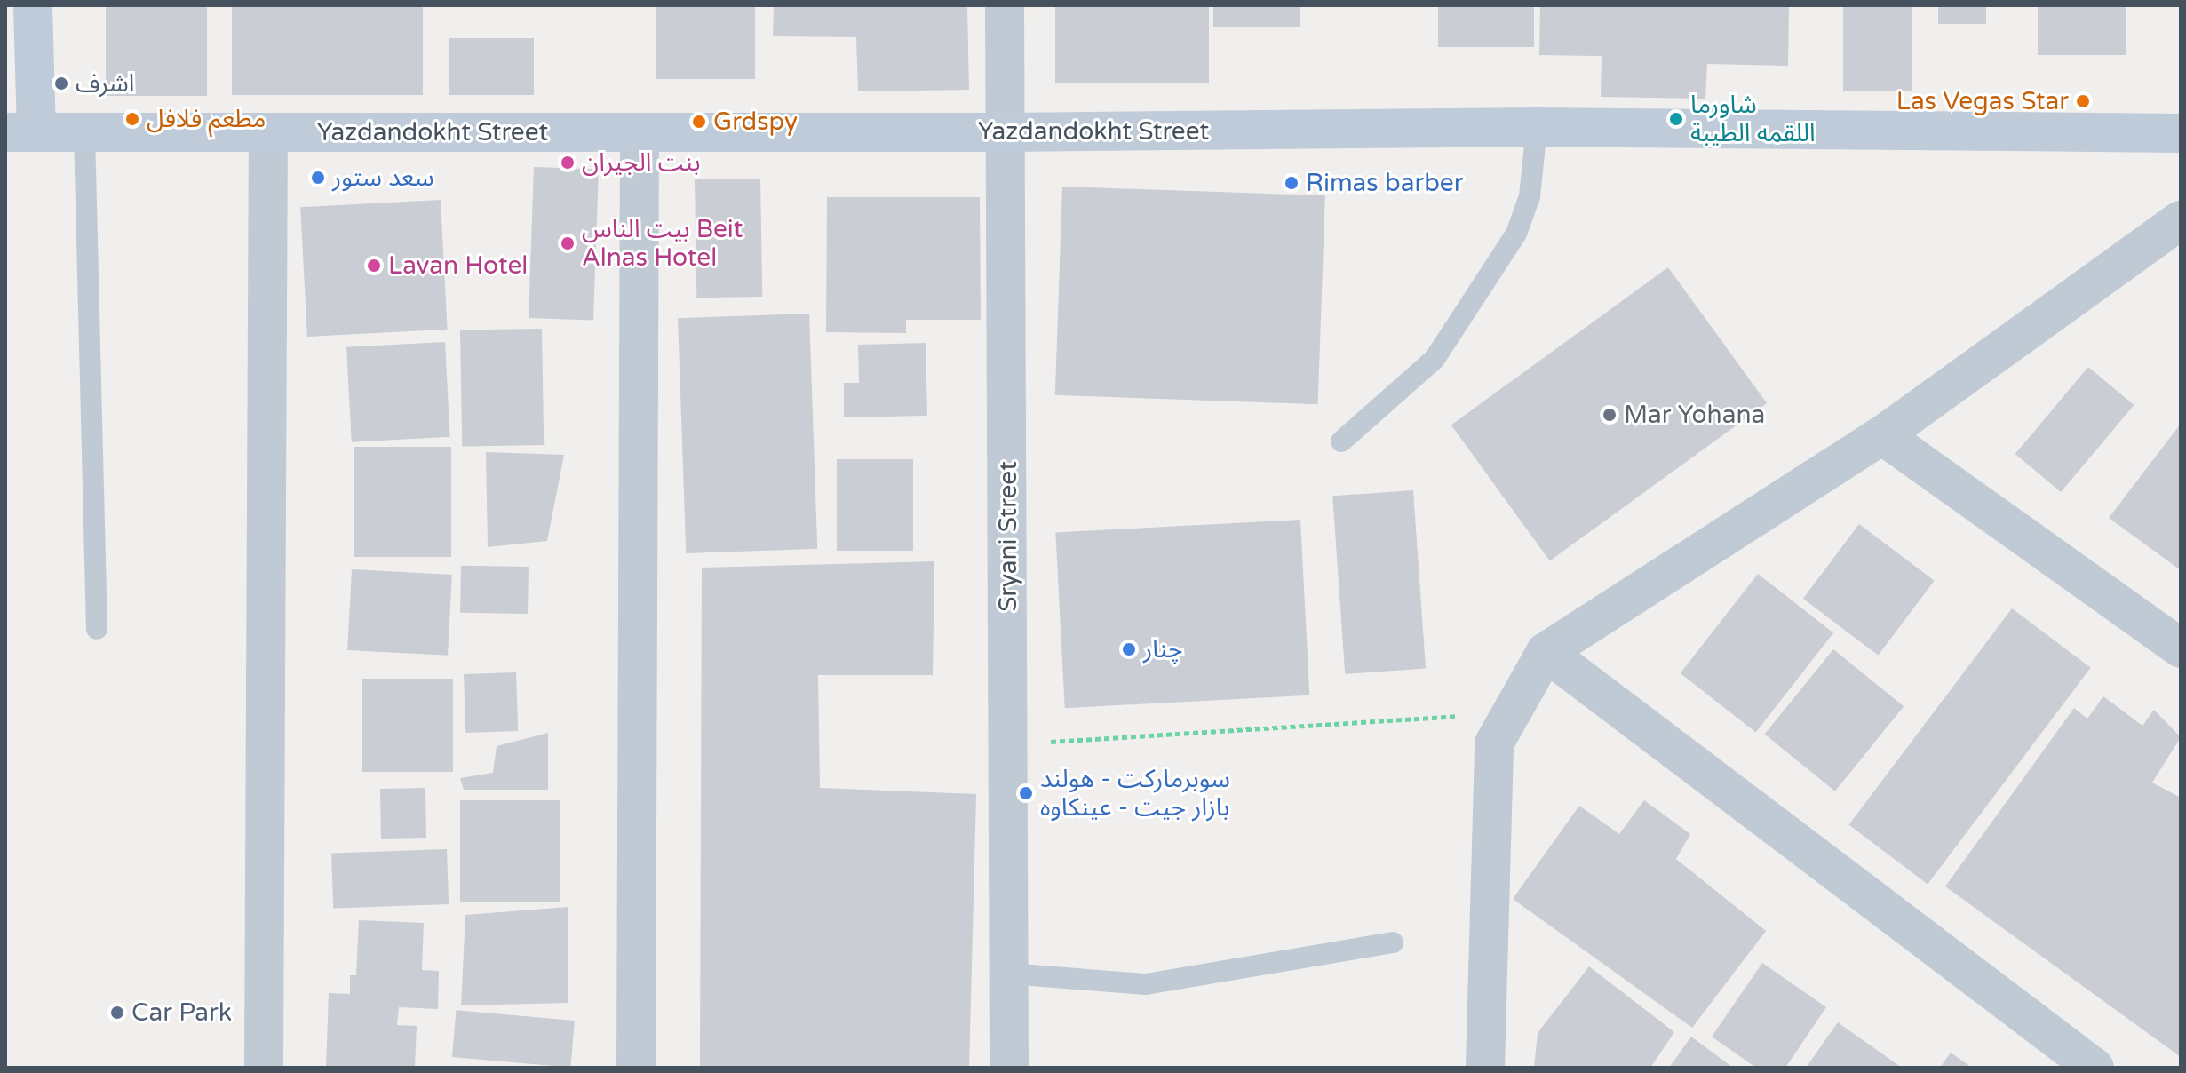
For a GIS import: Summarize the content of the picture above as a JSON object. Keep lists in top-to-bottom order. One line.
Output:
{"streets":{"street":["Yazdandokht Street","Sryani Street"]},"crossings":[["Yazdandokht Street","Sryani Street"]],"places":["اشرف","Las Vegas Star","مطعم فلافل","شاورما اللقمه الطيبة","Grdspy","بنت الجيران","سعد ستور","Rimas barber","بيت الناس Beit Alnas Hotel","Lavan Hotel","Mar Yohana","چنار","سوبرماركت - هولند بازار جيت - عينكاوه","Car Park"]}
